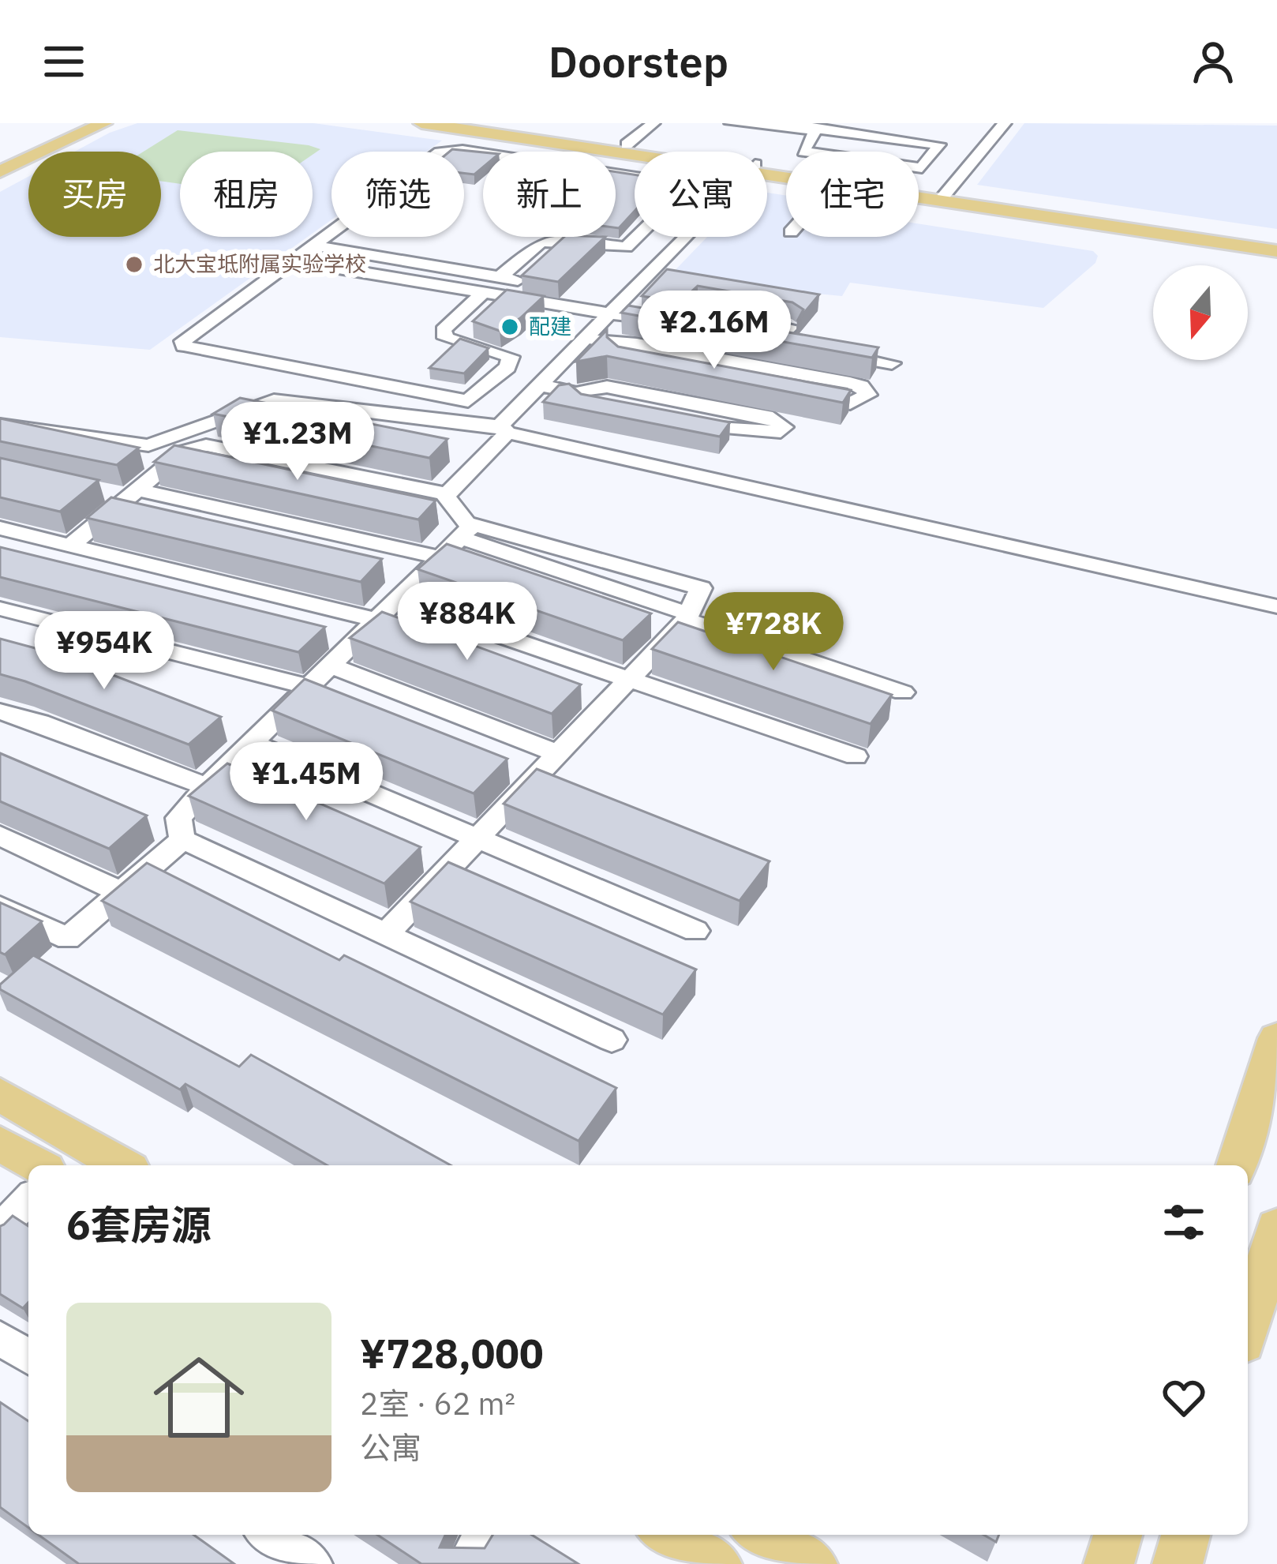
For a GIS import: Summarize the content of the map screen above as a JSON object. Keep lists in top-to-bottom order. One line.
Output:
{"places":["北大宝坻附属实验学校","配建"],"north":"bottom","page":{"header":"Doorstep","chip":["买房","租房","筛选","新上","公寓","住宅"],"price":["¥2.16M","¥1.23M","¥884K","¥728K","¥954K","¥1.45M"],"heading":"6套房源","list":[{"name":"¥728,000","note":"2室 · 62 m² · 公寓"}]}}
